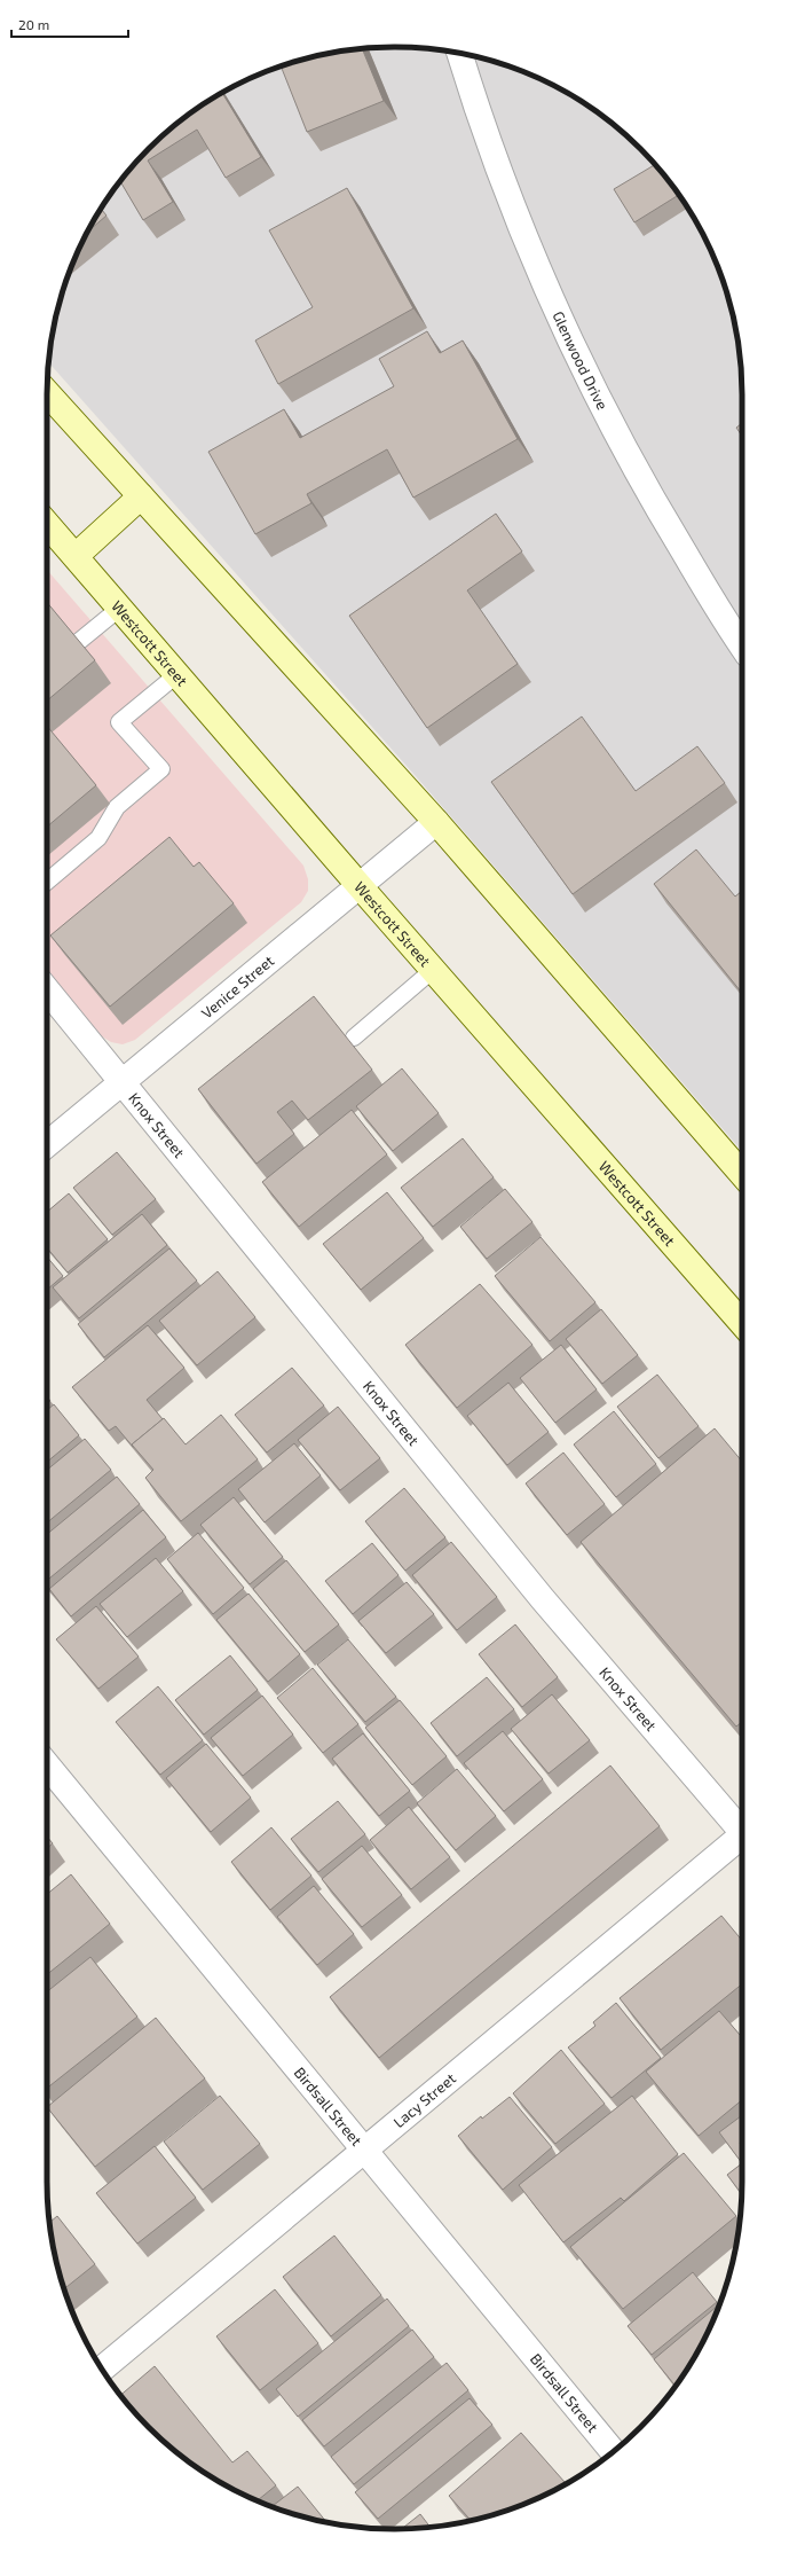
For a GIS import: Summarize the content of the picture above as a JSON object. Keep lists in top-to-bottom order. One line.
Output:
{"streets":{"main road":["Westcott Street"],"street":["Glenwood Drive","Venice Street","Knox Street","Lacy Street","Birdsall Street"]},"crossings":[["Westcott Street","Venice Street"],["Venice Street","Knox Street"],["Lacy Street","Birdsall Street"]],"scale_bar":"20 m"}
